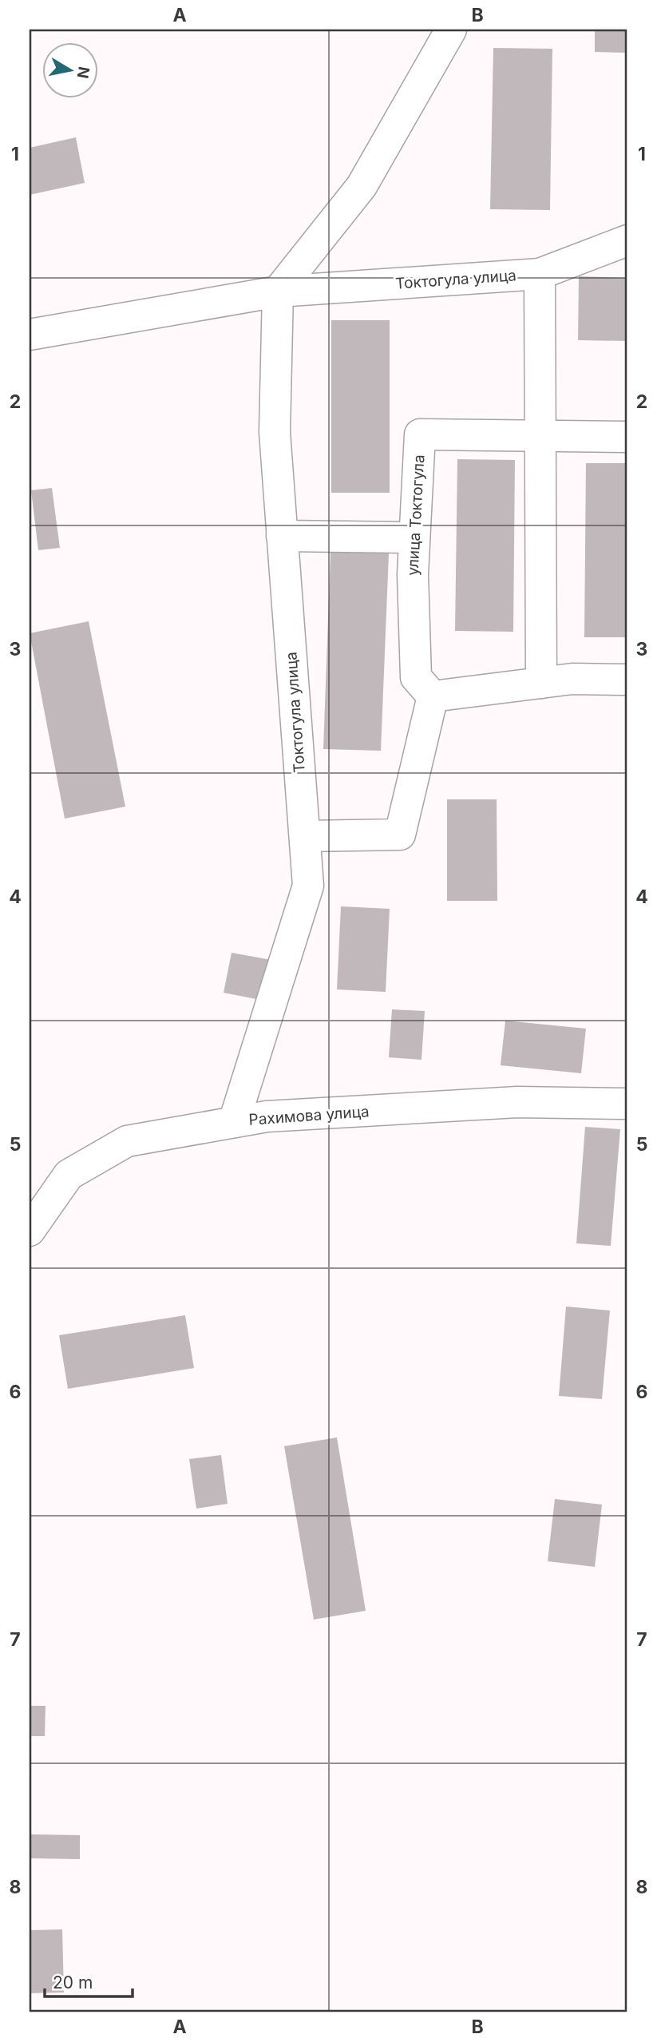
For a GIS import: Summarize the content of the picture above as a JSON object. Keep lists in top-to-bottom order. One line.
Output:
{"streets":{"street":["Токтогула улица","улица Токтогула","Рахимова улица"]},"crossings":[["Токтогула улица","Рахимова улица"]],"scale_bar":"20 m","north":"right","grid":{"columns":["A","B"],"rows":["1","2","3","4","5","6","7","8"]}}
